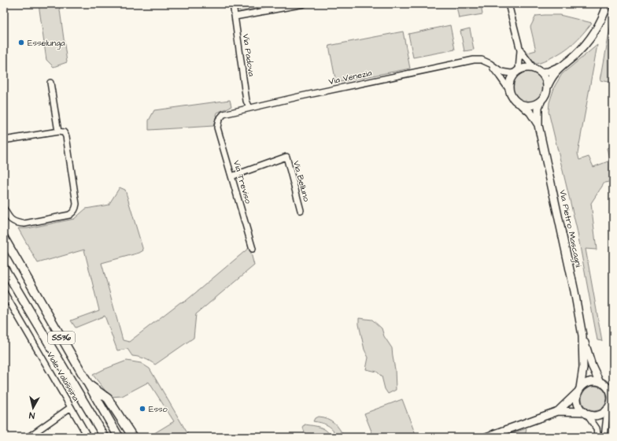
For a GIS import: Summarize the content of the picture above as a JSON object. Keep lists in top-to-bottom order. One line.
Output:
{"streets":{"highway":["SS36"],"main road":["Via Pietro Mascagni"],"street":["Via Padova","Via Venezia","Via Belluno","Via Treviso","Viale Valassina"]},"crossings":[["Via Padova","Via Venezia"],["Via Venezia","Via Treviso"],["Via Venezia","Via Pietro Mascagni"],["Via Belluno","Via Treviso"]],"places":["Esselunga","Esso"],"north":"bottom"}
